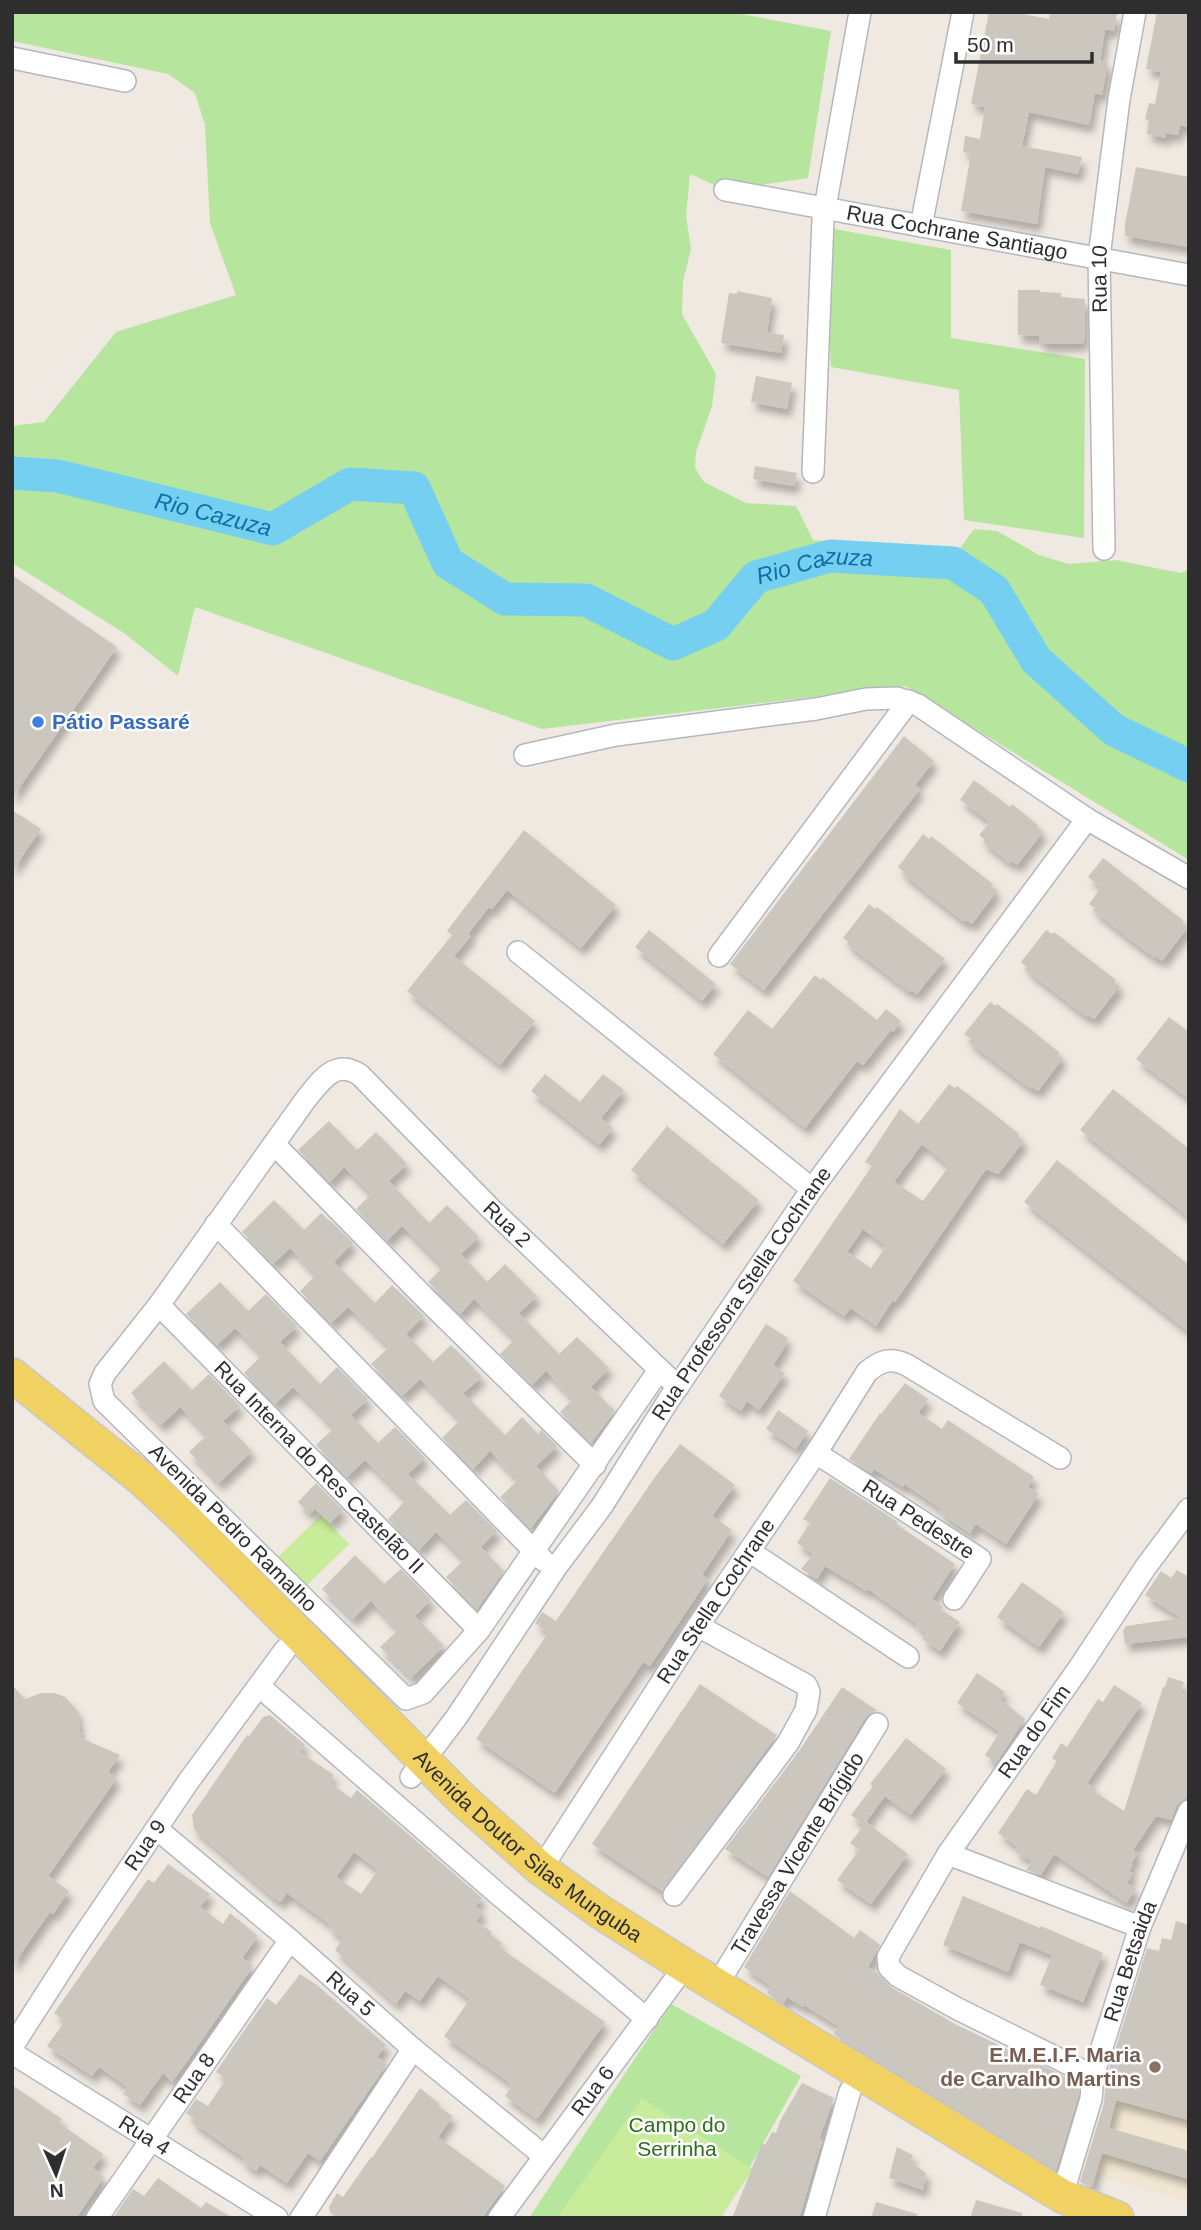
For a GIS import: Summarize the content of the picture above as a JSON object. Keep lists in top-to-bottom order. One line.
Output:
{"streets":{"main road":["Avenida Doutor Silas Munguba"],"street":["Rua Cochrane Santiago","Rua 10","Rua 2","Rua Professora Stella Cochrane","Rua Interna do Res Castelão II","Rua Pedestre","Avenida Pedro Ramalho","Rua Stella Cochrane","Rua do Fim","Rua 9","Travessa Vicente Brígido","Rua Betsaida","Rua 5","Rua 8","Rua 6","Rua 4"]},"crossings":[["Rua Cochrane Santiago","Rua 10"],["Rua 2","Rua Professora Stella Cochrane"],["Rua Professora Stella Cochrane","Avenida Doutor Silas Munguba"],["Rua Interna do Res Castelão II","Avenida Pedro Ramalho"],["Rua Pedestre","Rua Stella Cochrane"],["Rua Stella Cochrane","Avenida Doutor Silas Munguba"],["Rua do Fim","Rua Betsaida"],["Avenida Doutor Silas Munguba","Rua 9"],["Avenida Doutor Silas Munguba","Travessa Vicente Brígido"],["Avenida Doutor Silas Munguba","Rua Betsaida"],["Avenida Doutor Silas Munguba","Rua 6"],["Rua 9","Rua 5"],["Rua 5","Rua 8"],["Rua 5","Rua 6"],["Rua 8","Rua 4"]],"water":["Rio Cazuza"],"parks":["Campo do Serrinha"],"places":["Pátio Passaré","E.M.E.I.F. Maria de Carvalho Martins"],"scale_bar":"50 m","north":"bottom"}
